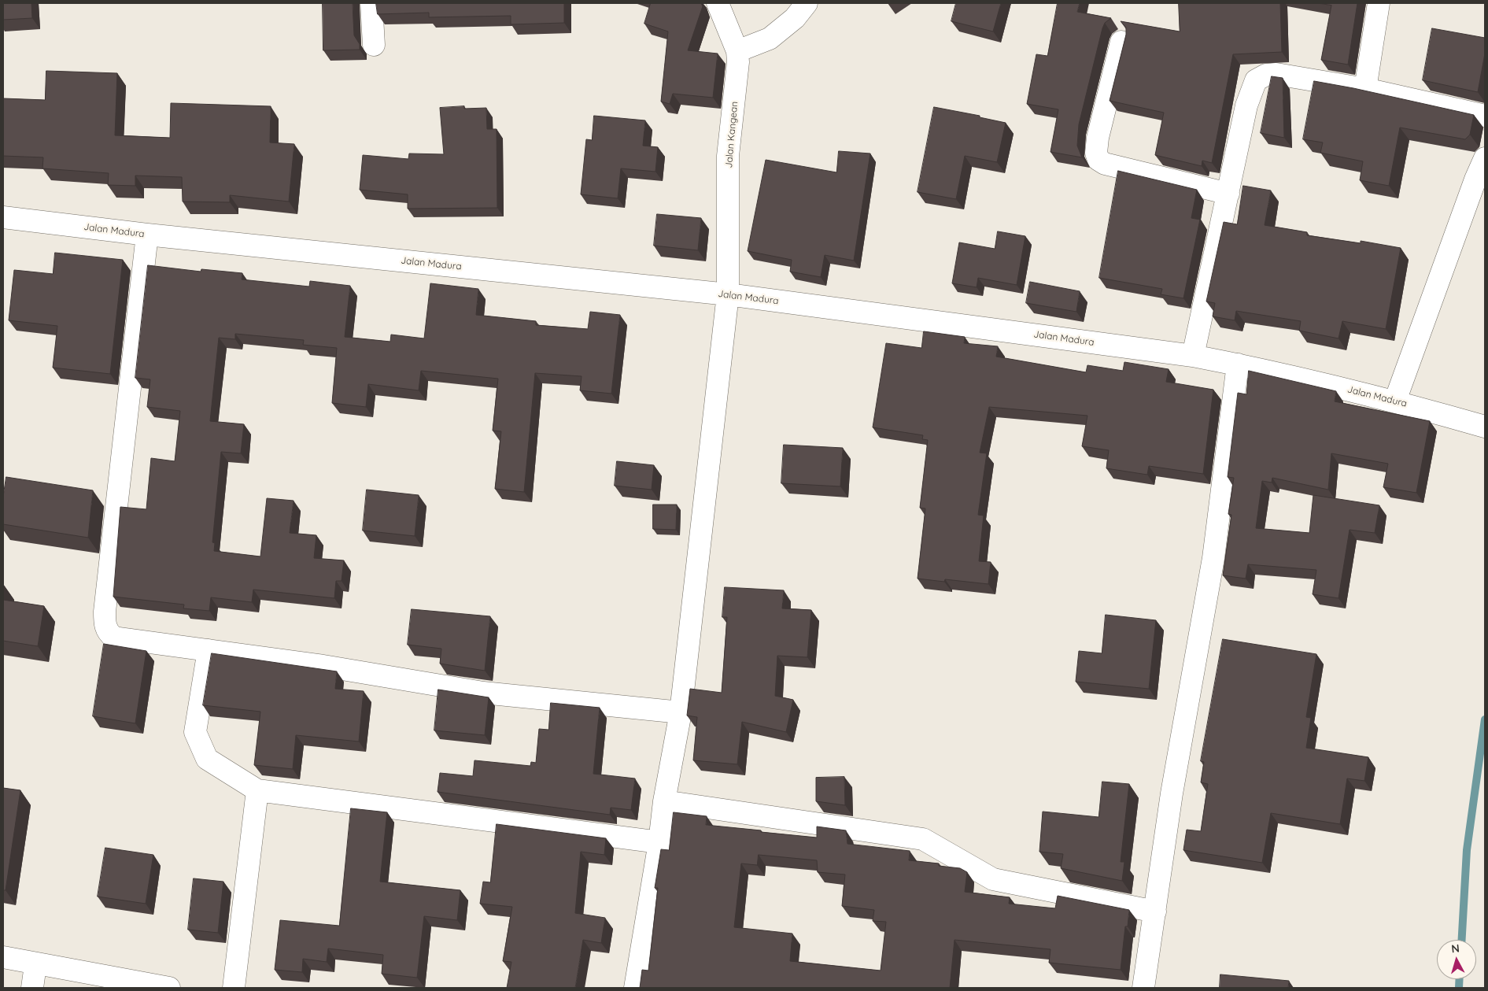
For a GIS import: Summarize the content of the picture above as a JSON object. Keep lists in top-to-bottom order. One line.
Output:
{"streets":{"street":["Jalan Kangean","Jalan Madura"]},"crossings":[["Jalan Kangean","Jalan Madura"]],"north":"top"}
